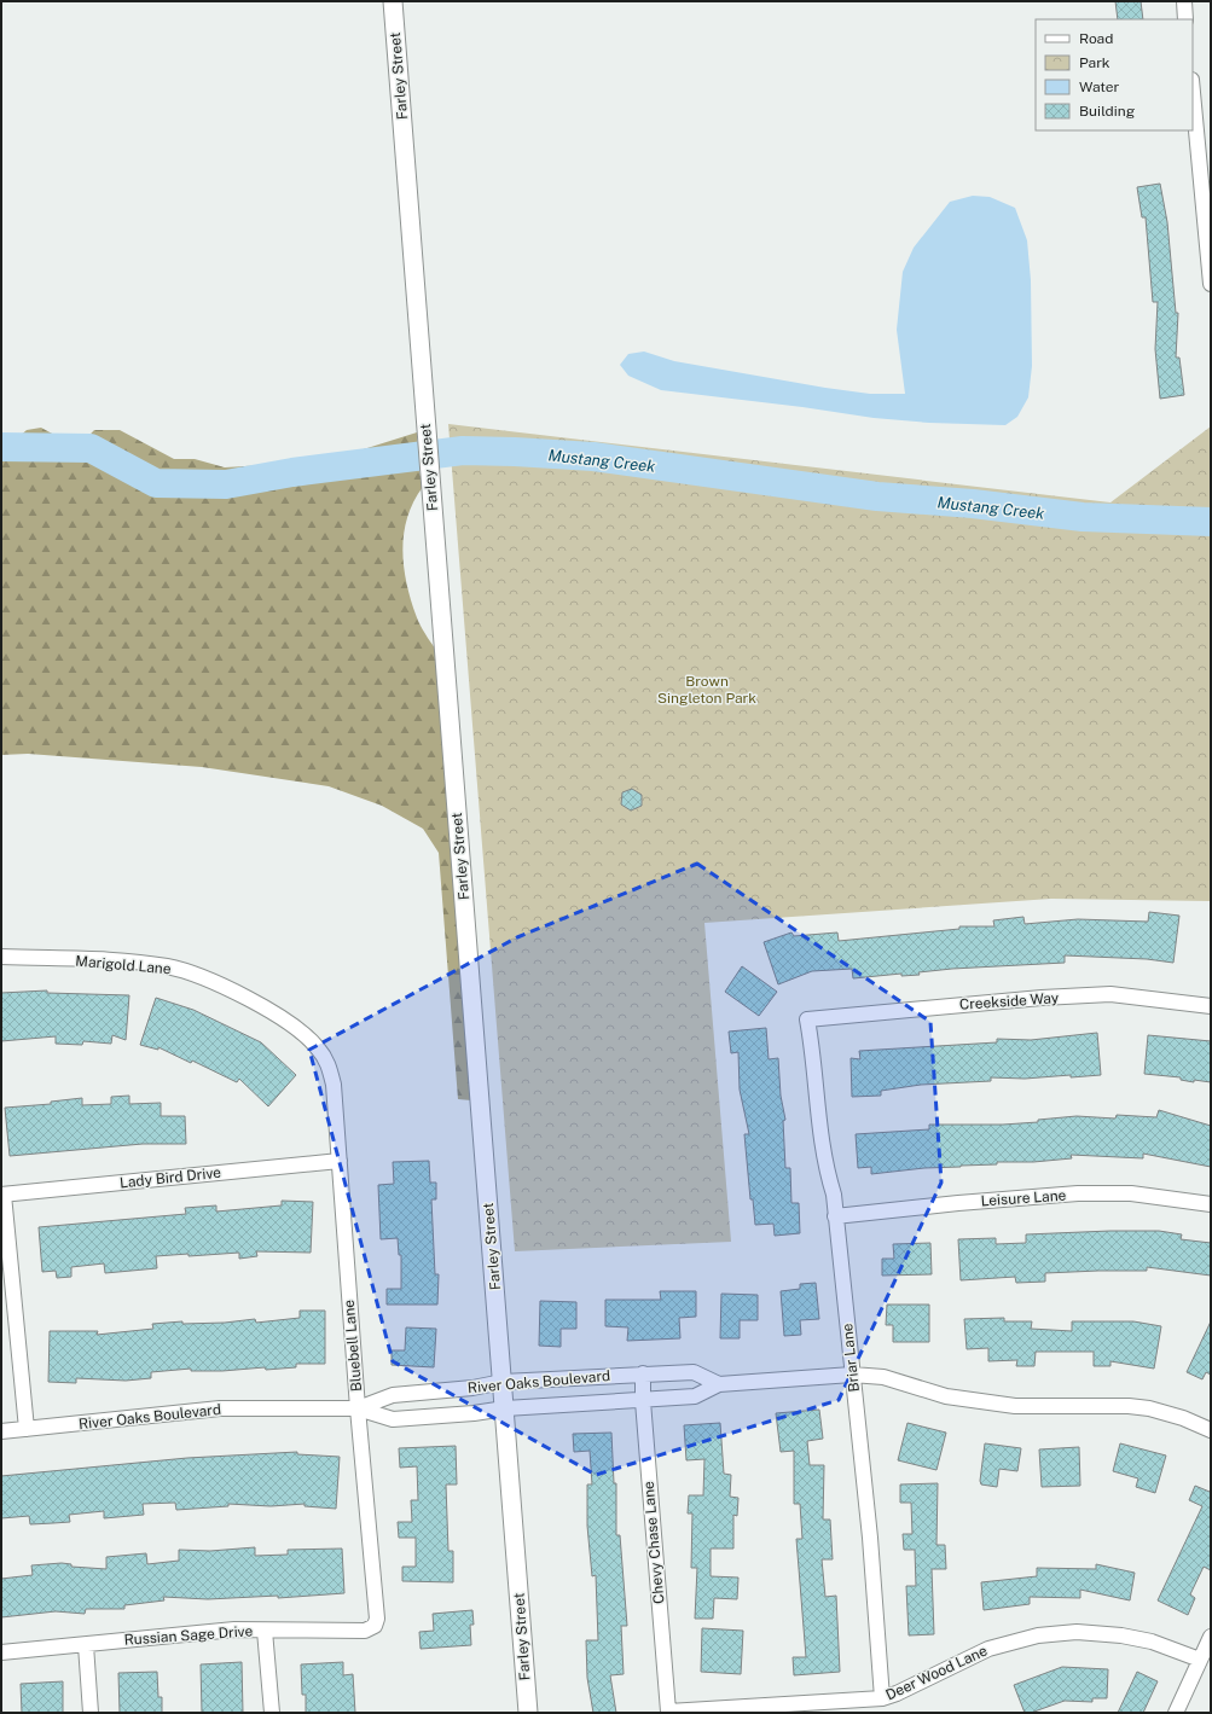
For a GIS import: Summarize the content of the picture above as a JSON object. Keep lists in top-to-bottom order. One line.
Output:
{"streets":{"street":["Farley Street","Marigold Lane","Creekside Way","Lady Bird Drive","Leisure Lane","Bluebell Lane","Briar Lane","River Oaks Boulevard","Chevy Chase Lane","Russian Sage Drive","Deer Wood Lane"]},"crossings":[["Farley Street","River Oaks Boulevard"],["Marigold Lane","Bluebell Lane"],["Creekside Way","Briar Lane"],["Lady Bird Drive","Bluebell Lane"],["Leisure Lane","Briar Lane"],["Bluebell Lane","River Oaks Boulevard"],["Bluebell Lane","Russian Sage Drive"],["Briar Lane","River Oaks Boulevard"],["Briar Lane","Deer Wood Lane"],["River Oaks Boulevard","Chevy Chase Lane"],["Chevy Chase Lane","Deer Wood Lane"]],"water":["Mustang Creek"],"parks":["Brown Singleton Park"],"legend":["Road","Park","Water","Building"]}
